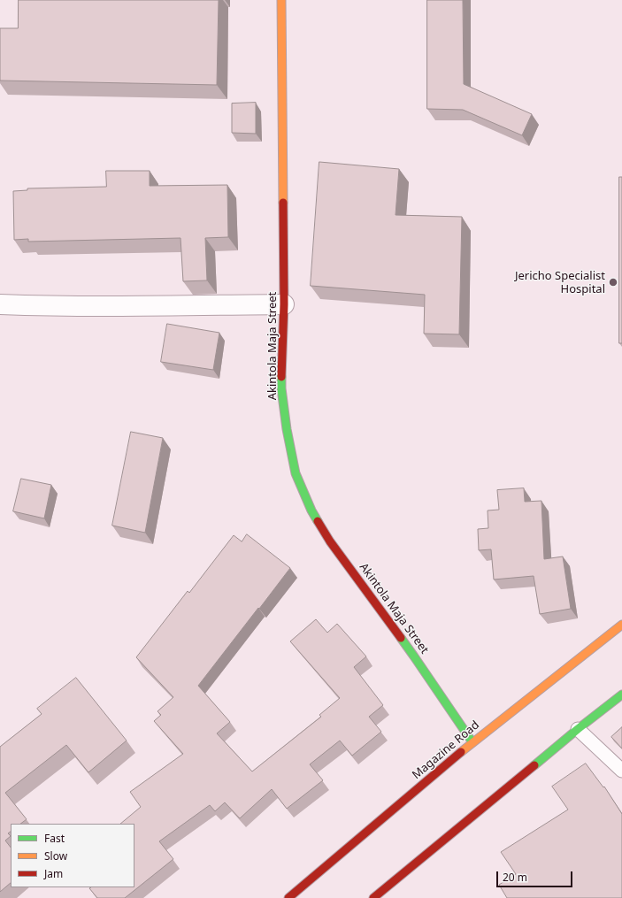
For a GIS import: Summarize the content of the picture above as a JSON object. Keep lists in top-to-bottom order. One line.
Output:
{"streets":{"street":["Akintola Maja Street","Magazine Road"]},"crossings":[["Akintola Maja Street","Magazine Road"]],"places":["Jericho Specialist Hospital"],"legend":["Fast","Slow","Jam"],"scale_bar":"20 m"}
